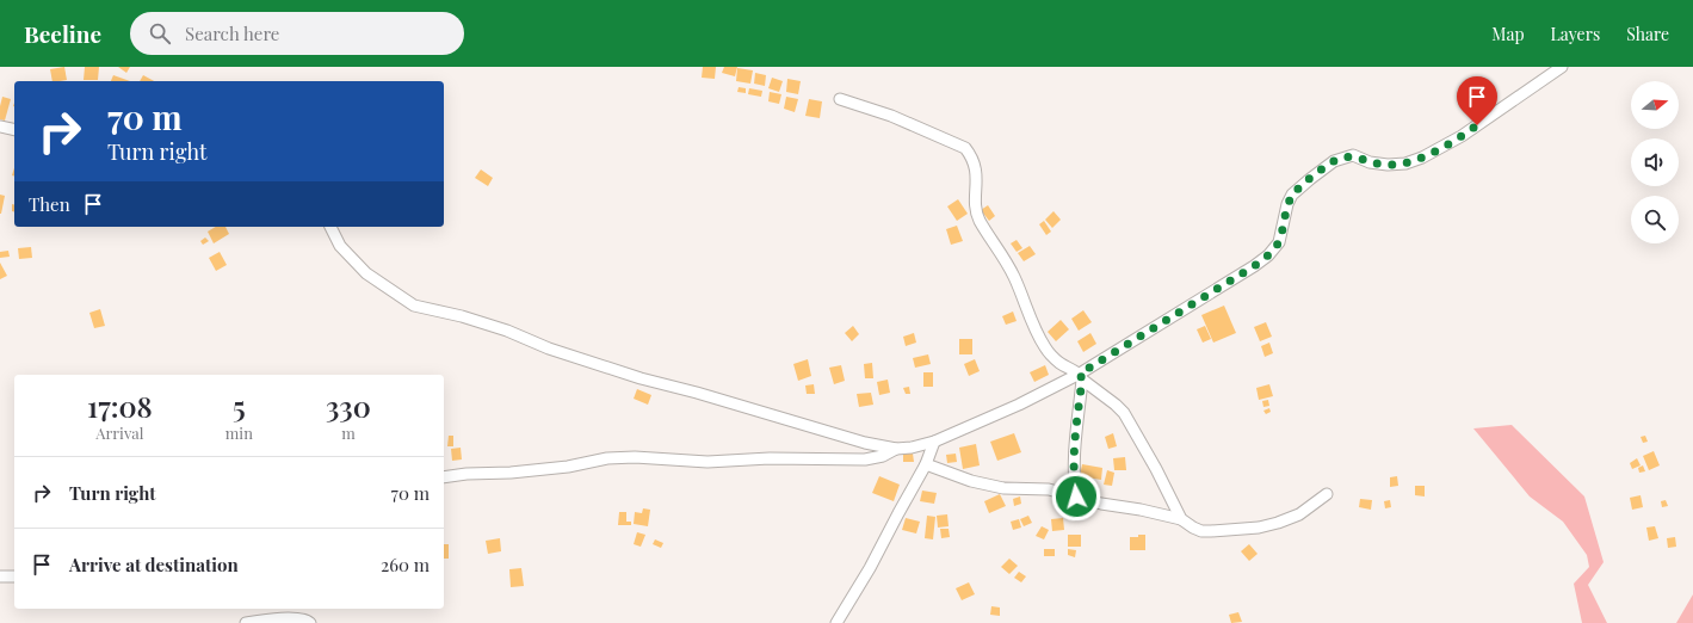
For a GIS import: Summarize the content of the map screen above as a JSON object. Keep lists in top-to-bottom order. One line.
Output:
{"north":"right","page":{"header":"Beeline","search":"Search here","nav":["Map","Layers","Share"],"turn":["70 m","Turn right"],"then":"Then","eta":["17:08","Arrival","5","min","330","m"],"list":[{"name":"Turn right","value":"70 m"},{"name":"Arrive at destination","value":"260 m"}]}}
